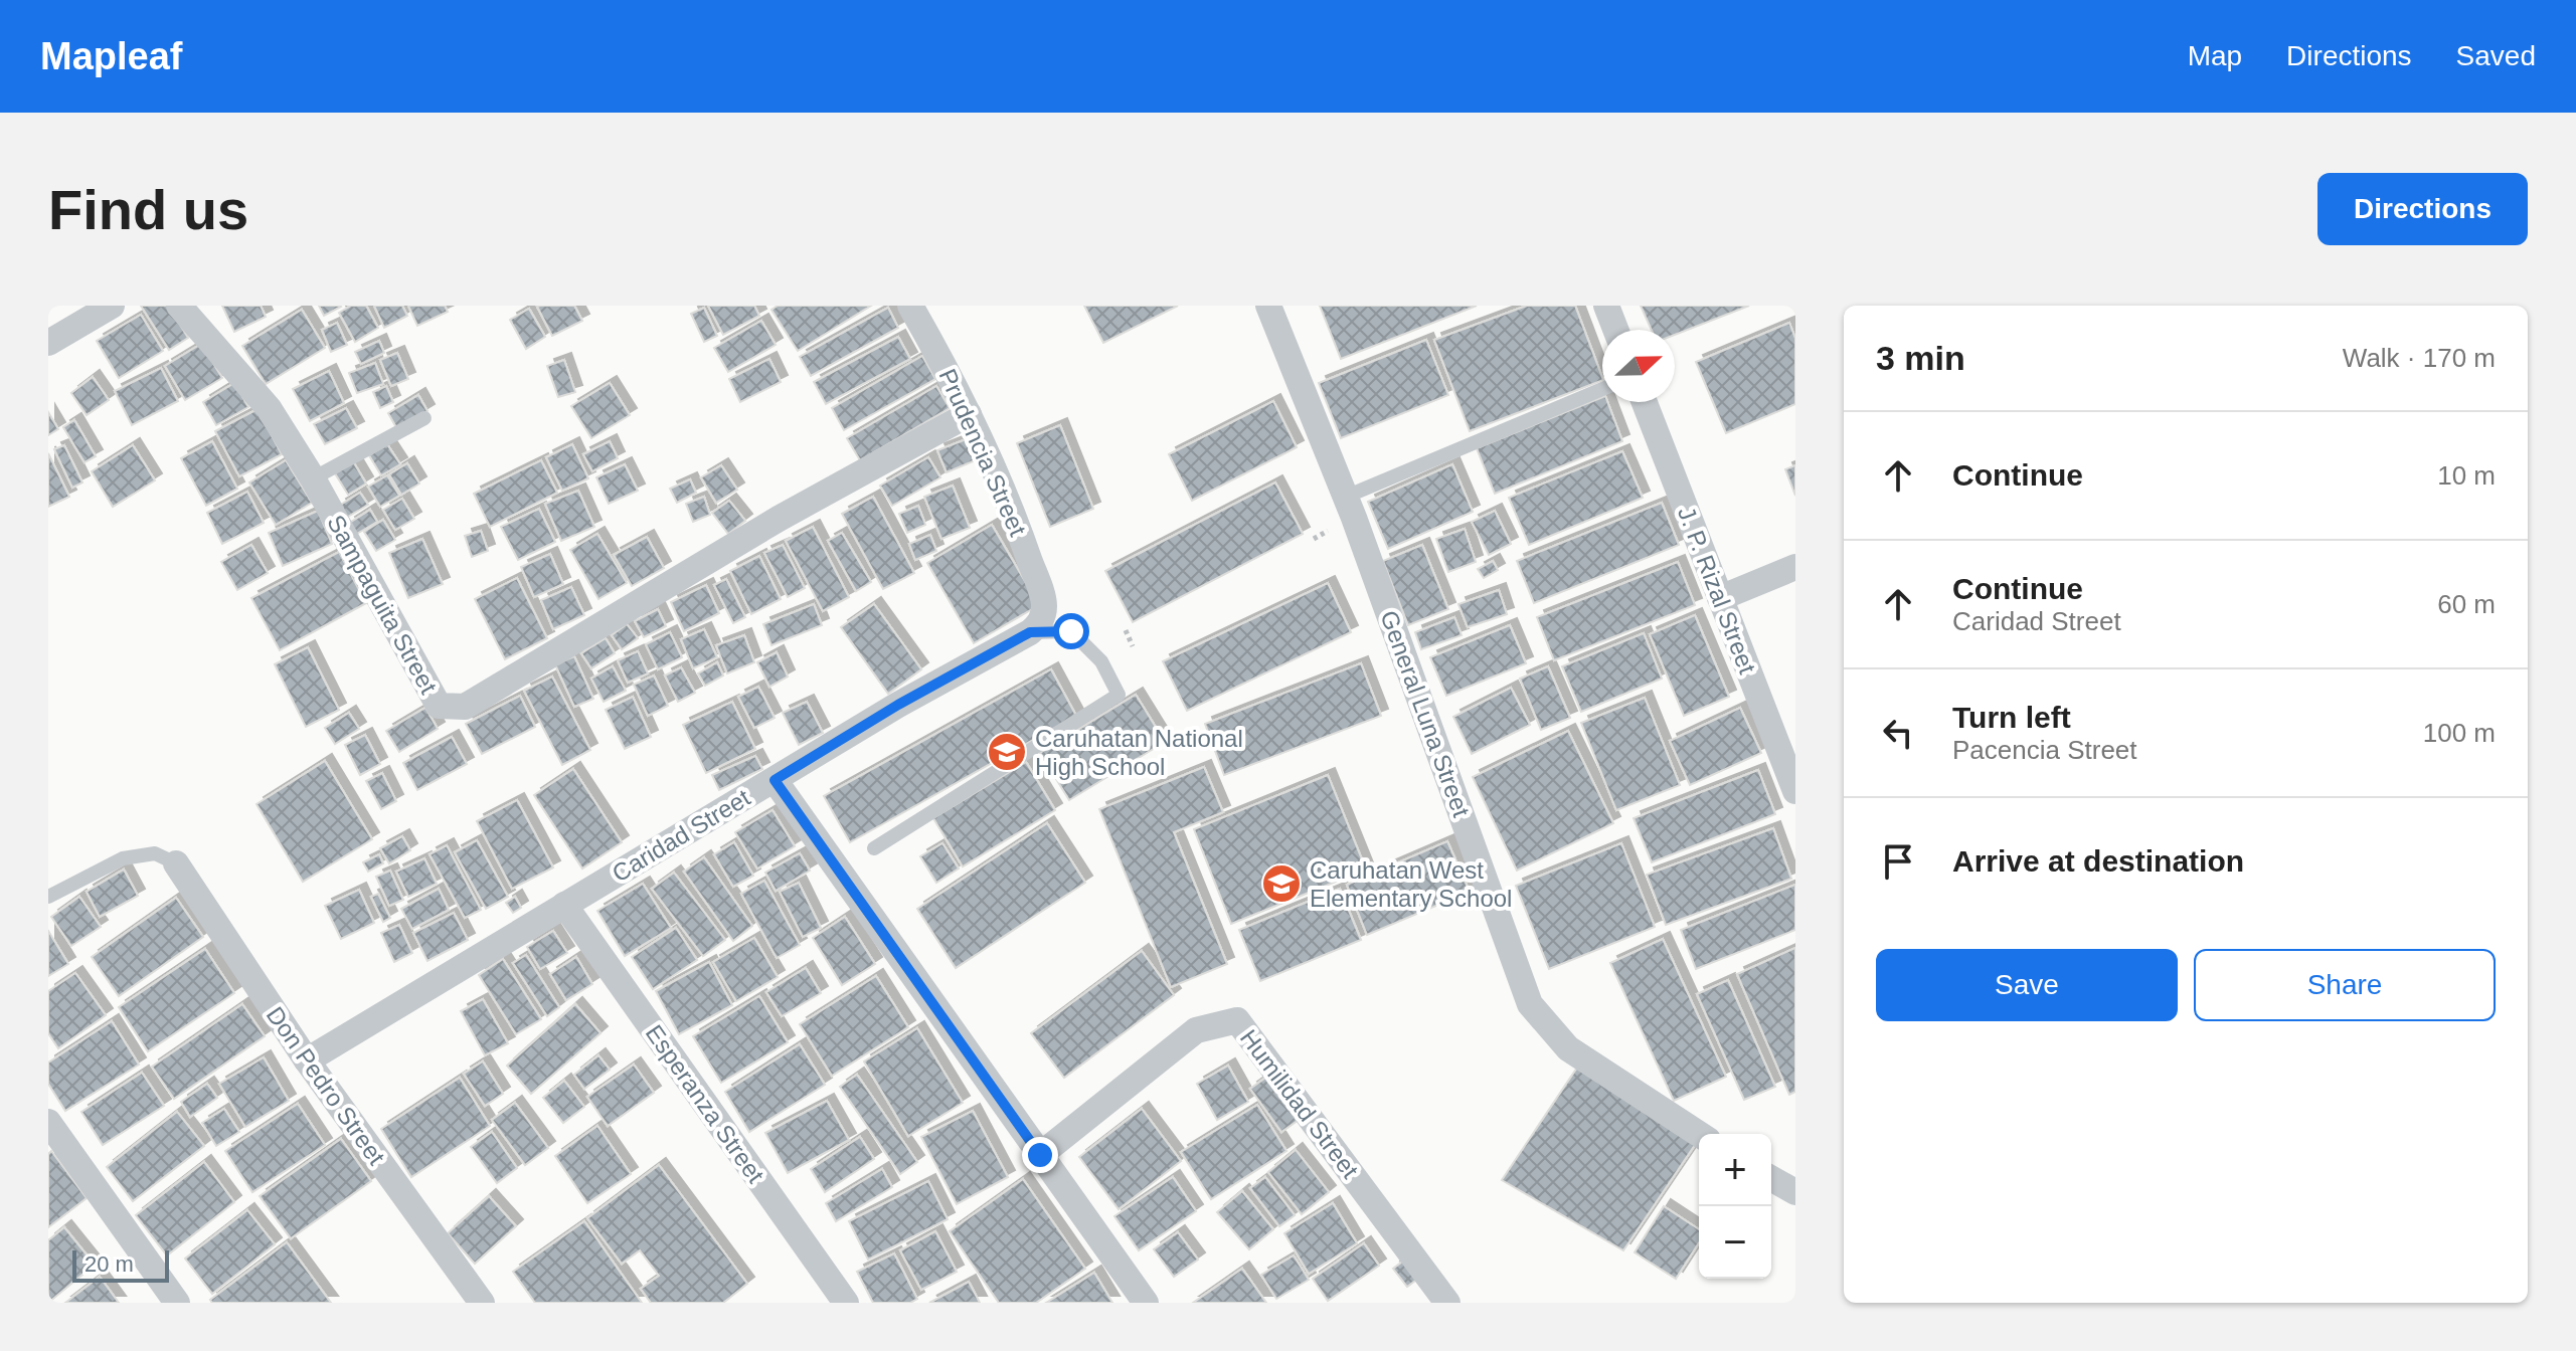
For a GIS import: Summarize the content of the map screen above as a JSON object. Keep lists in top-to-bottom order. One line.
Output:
{"streets":{"street":["Prudencia Street","J. P. Rizal Street","Sampaguita Street","General Luna Street","Caridad Street","Don Pedro Street","Esperanza Street","Humilidad Street"]},"crossings":[["Prudencia Street","Sampaguita Street"],["Prudencia Street","Caridad Street"],["Caridad Street","Don Pedro Street"],["Caridad Street","Esperanza Street"]],"places":{"school or university":["Caruhatan National High School","Caruhatan West Elementary School"]},"scale_bar":"20 m","north":"right","page":{"header":"Mapleaf","nav":["Map","Directions","Saved"],"buttons":["Directions",["Save","Share"]],"title":"Find us","heading":["3 min","Walk · 170 m"],"list":[["Continue","10 m"],["Continue","Caridad Street","60 m"],["Turn left","Pacencia Street","100 m"],"Arrive at destination"],"map_buttons":["+","−"],"scale":"20 m"}}
